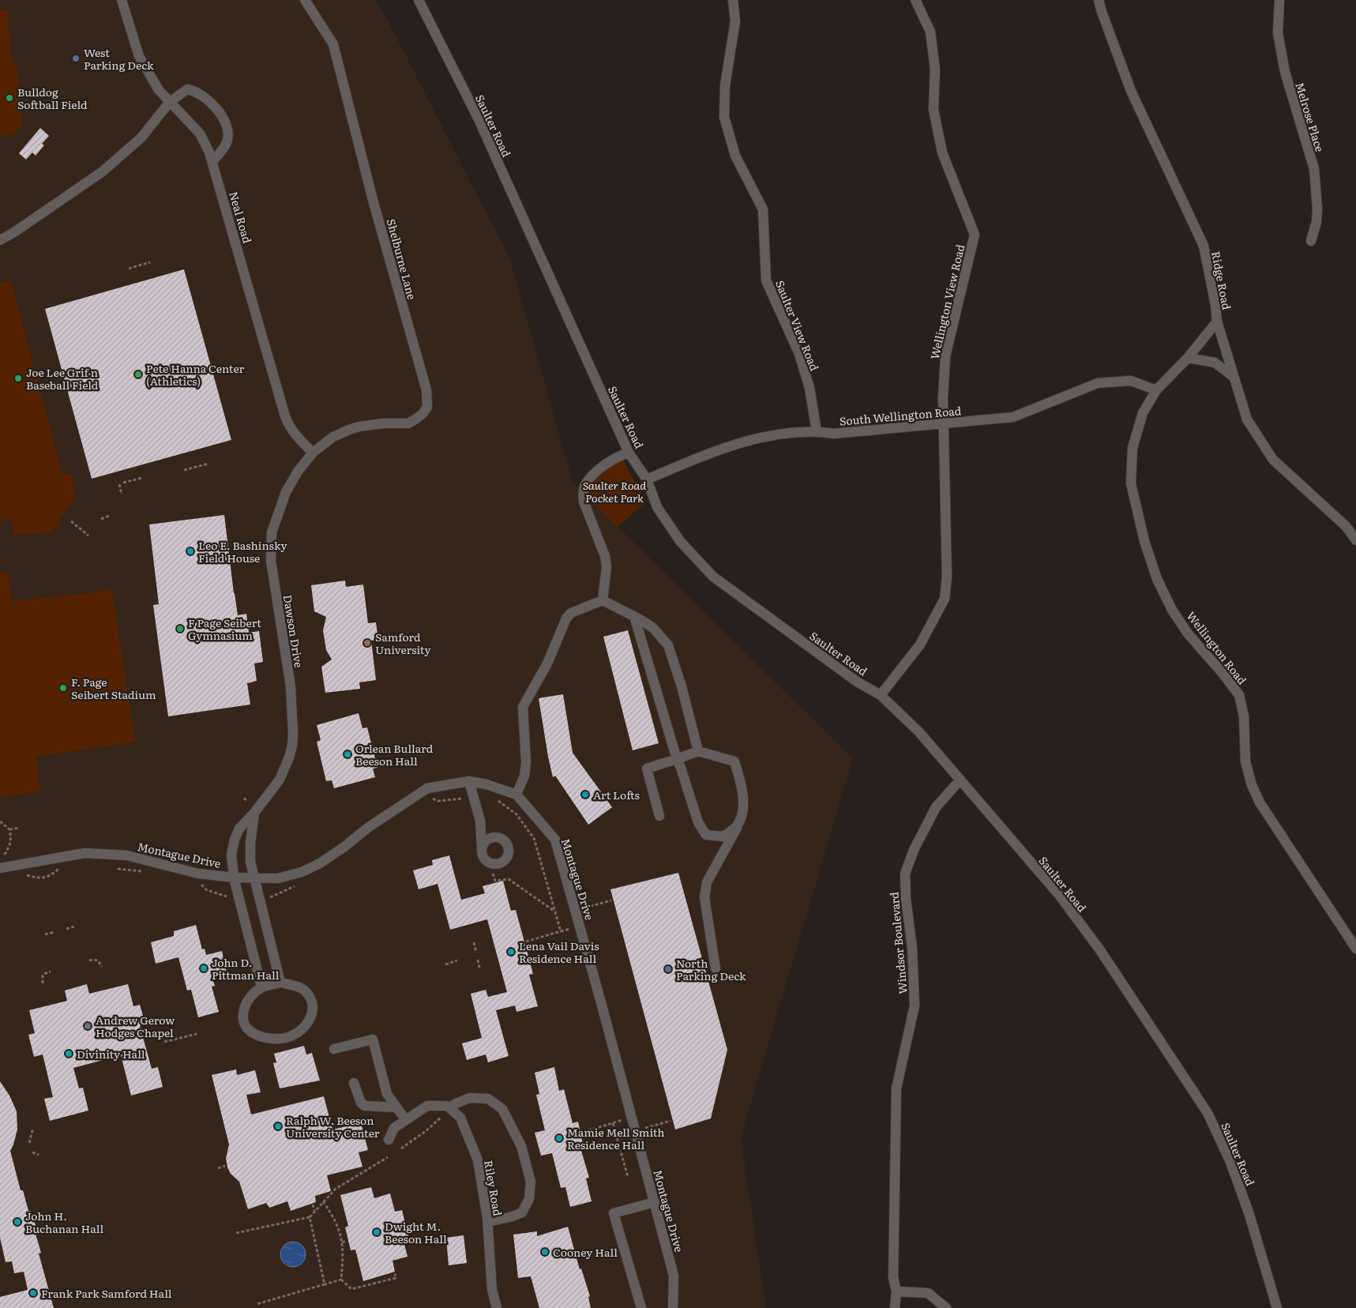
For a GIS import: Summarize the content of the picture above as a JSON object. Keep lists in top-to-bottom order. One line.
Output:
{"streets":{"street":["Melrose Place","Saulter Road","Neal Road","Shelburne Lane","Ridge Road","Wellington View Road","Saulter View Road","South Wellington Road","Dawson Drive","Wellington Road","Montague Drive","Windsor Boulevard","Riley Road"]},"crossings":[["Saulter Road","Wellington View Road"],["Saulter Road","South Wellington Road"],["Saulter Road","Windsor Boulevard"],["Neal Road","Shelburne Lane"],["Neal Road","Dawson Drive"],["Shelburne Lane","Dawson Drive"],["Ridge Road","Wellington Road"],["Wellington View Road","South Wellington Road"],["Saulter View Road","South Wellington Road"],["South Wellington Road","Wellington Road"],["Dawson Drive","Montague Drive"]],"parks":["Saulter Road Pocket Park"],"places":["West Parking Deck","Bulldog Softball Field","Pete Hanna Center (Athletics)","Joe Lee Grif n Baseball Field","Leo E. Bashinsky Field House","F Page Seibert Gymnasium","Samford University","F. Page Seibert Stadium","Orlean Bullard Beeson Hall","Art Lofts","Lena Vail Davis Residence Hall","John D. Pittman Hall","North Parking Deck","Andrew Gerow Hodges Chapel","Divinity Hall","Ralph W. Beeson University Center","Mamie Mell Smith Residence Hall","John H. Buchanan Hall","Dwight M. Beeson Hall","Cooney Hall","Frank Park Samford Hall"]}
